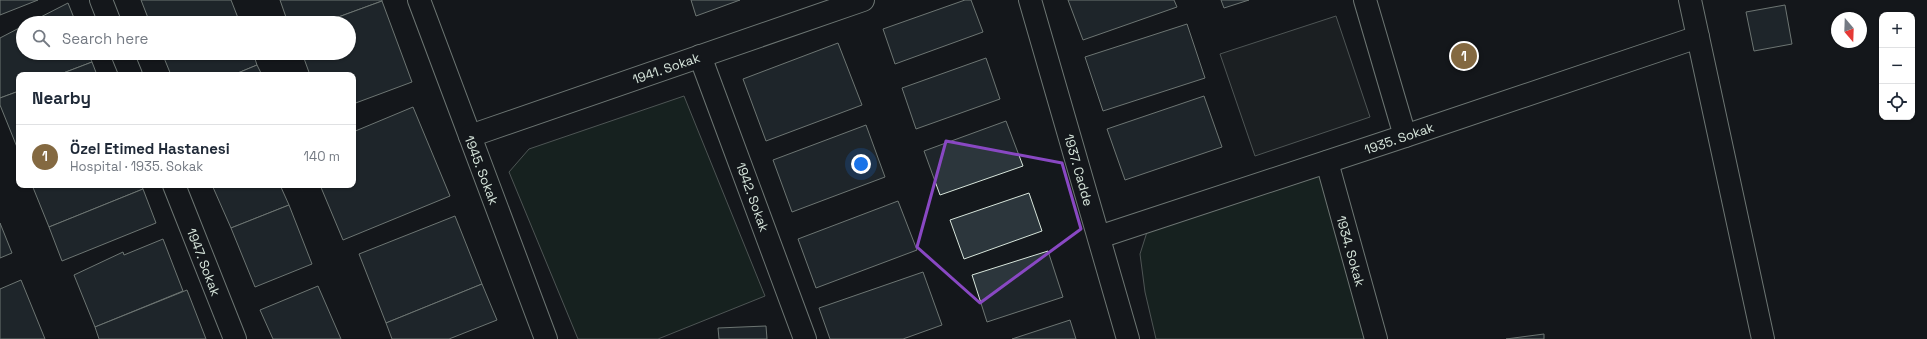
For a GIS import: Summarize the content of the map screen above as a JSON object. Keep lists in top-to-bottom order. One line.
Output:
{"streets":{"street":["1941. Sokak","1935. Sokak","1945. Sokak","1937. Cadde","1942. Sokak","1934. Sokak","1947. Sokak"]},"crossings":[["1941. Sokak","1945. Sokak"],["1941. Sokak","1942. Sokak"],["1935. Sokak","1937. Cadde"],["1935. Sokak","1934. Sokak"]],"north":"bottom","page":{"map_buttons":["+","−"],"search":"Search here","pins":"1","heading":"Nearby","list":[{"mark":"1","name":"Özel Etimed Hastanesi","note":"Hospital · 1935. Sokak","value":"140 m"}]}}
